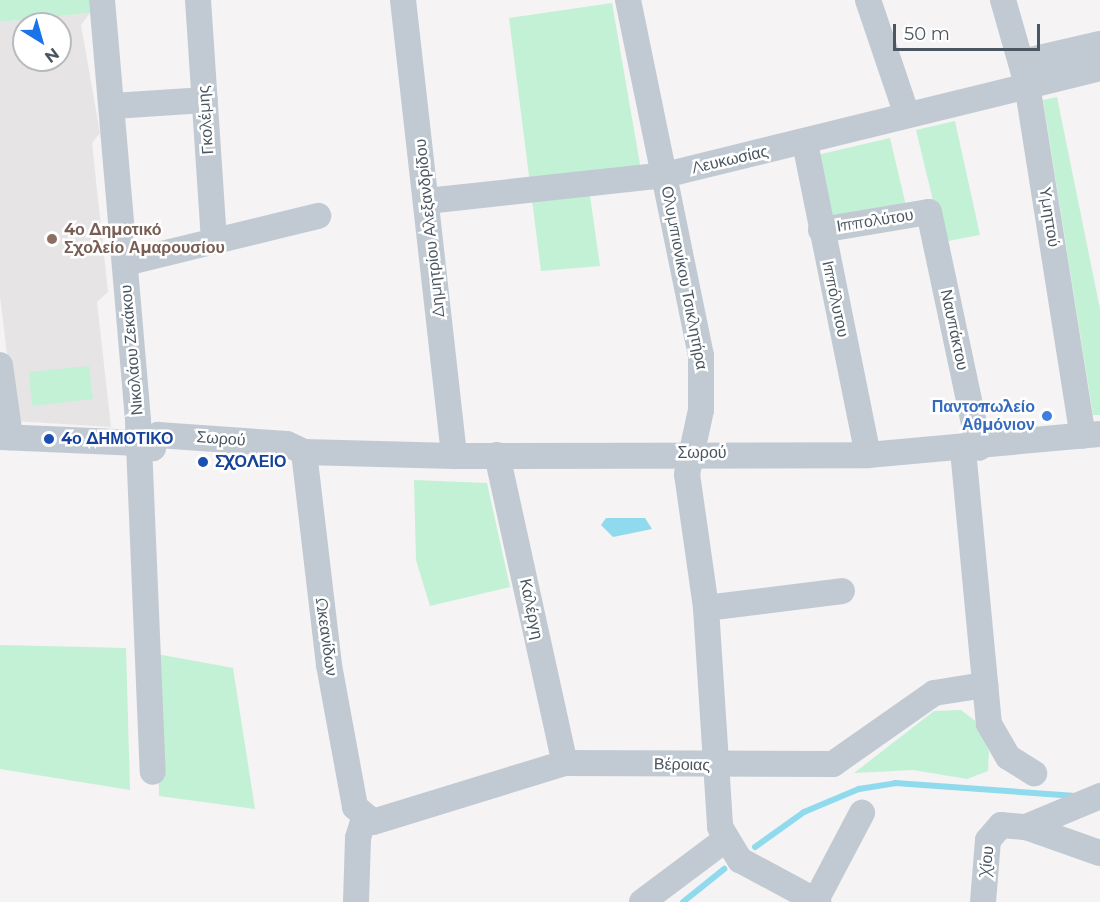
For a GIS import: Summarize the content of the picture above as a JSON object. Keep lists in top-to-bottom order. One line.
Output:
{"streets":{"street":["Γκολέμης","Λευκωσίας","Υμηττού","Ιππολύτου","Δημητρίου Αλεξανδρίδου","Ολυμπιονίκου Τσικλητήρα","Ιππόλυτου","Ναυπάκτου","Νικολάου Ζεκάκου","Σωρού","Καλέργη","Ωκεανίδων","Βέροιας","Χίου"]},"crossings":[["Λευκωσίας","Υμηττού"],["Λευκωσίας","Δημητρίου Αλεξανδρίδου"],["Λευκωσίας","Ολυμπιονίκου Τσικλητήρα"],["Λευκωσίας","Ιππόλυτου"],["Υμηττού","Σωρού"],["Ιππολύτου","Ιππόλυτου"],["Ιππολύτου","Ναυπάκτου"],["Δημητρίου Αλεξανδρίδου","Σωρού"],["Ολυμπιονίκου Τσικλητήρα","Σωρού"],["Ολυμπιονίκου Τσικλητήρα","Βέροιας"],["Ιππόλυτου","Σωρού"],["Ναυπάκτου","Σωρού"],["Ναυπάκτου","Βέροιας"],["Νικολάου Ζεκάκου","Σωρού"],["Σωρού","Καλέργη"],["Σωρού","Ωκεανίδων"],["Καλέργη","Βέροιας"],["Ωκεανίδων","Βέροιας"]],"places":["4ο Δημοτικό Σχολείο Αμαρουσίου","Παντοπωλείο Αθμόνιον","4ο ΔΗΜΟΤΙΚΟ","ΣΧΟΛΕΙΟ"],"scale_bar":"50 m","north":"bottom right"}
